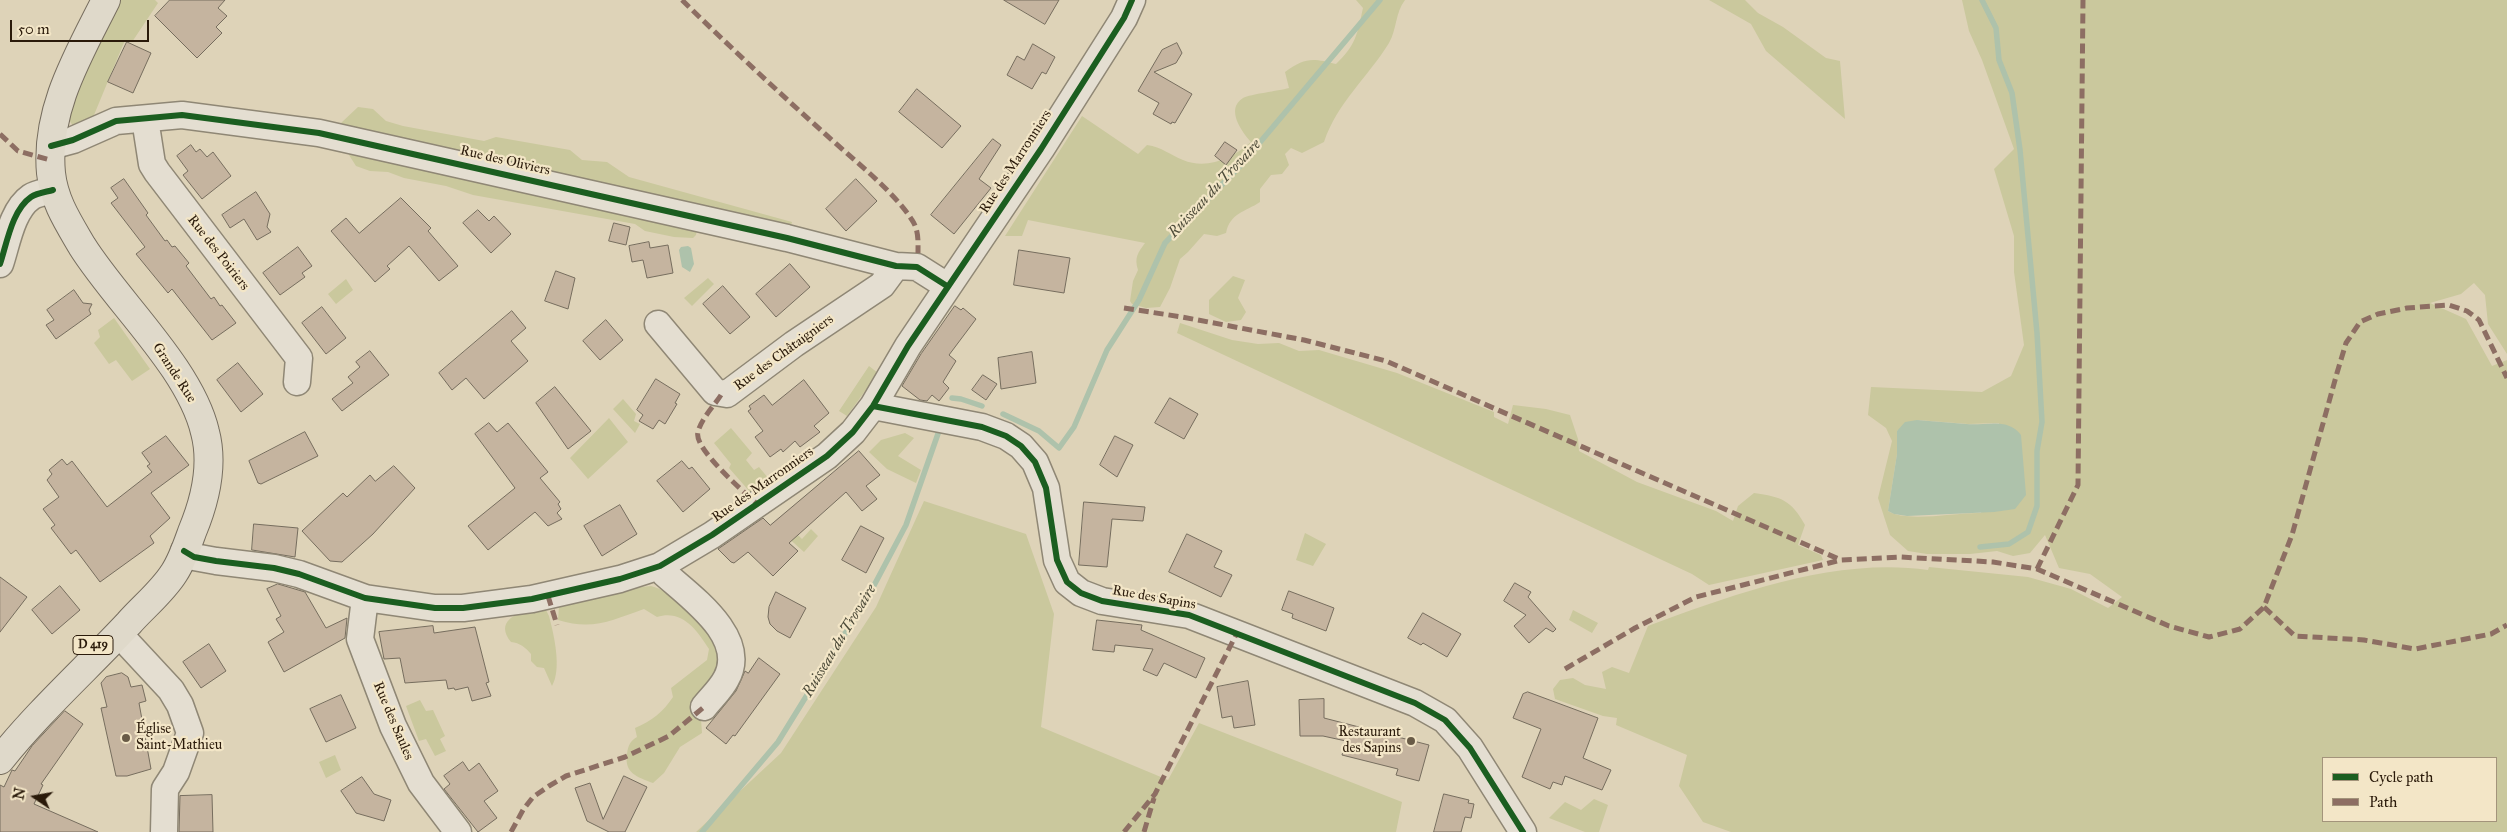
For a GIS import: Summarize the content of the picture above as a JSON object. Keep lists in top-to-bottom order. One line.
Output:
{"streets":{"main road":["Grande Rue","D 419"],"street":["Rue des Oliviers","Rue des Marronniers","Rue des Poiriers","Rue des Châtaigniers","Rue des Sapins","Rue des Saules"]},"crossings":[["Rue des Oliviers","Rue des Marronniers"],["Rue des Oliviers","Rue des Poiriers"],["Rue des Oliviers","Rue des Châtaigniers"],["Rue des Oliviers","Grande Rue"],["Rue des Marronniers","Grande Rue"],["Rue des Marronniers","Rue des Sapins"],["Rue des Marronniers","Rue des Saules"]],"water":["Ruisseau du Trovaire"],"places":["Église Saint-Mathieu","Restaurant des Sapins"],"legend":["Cycle path","Path"],"scale_bar":"50 m","north":"left"}
